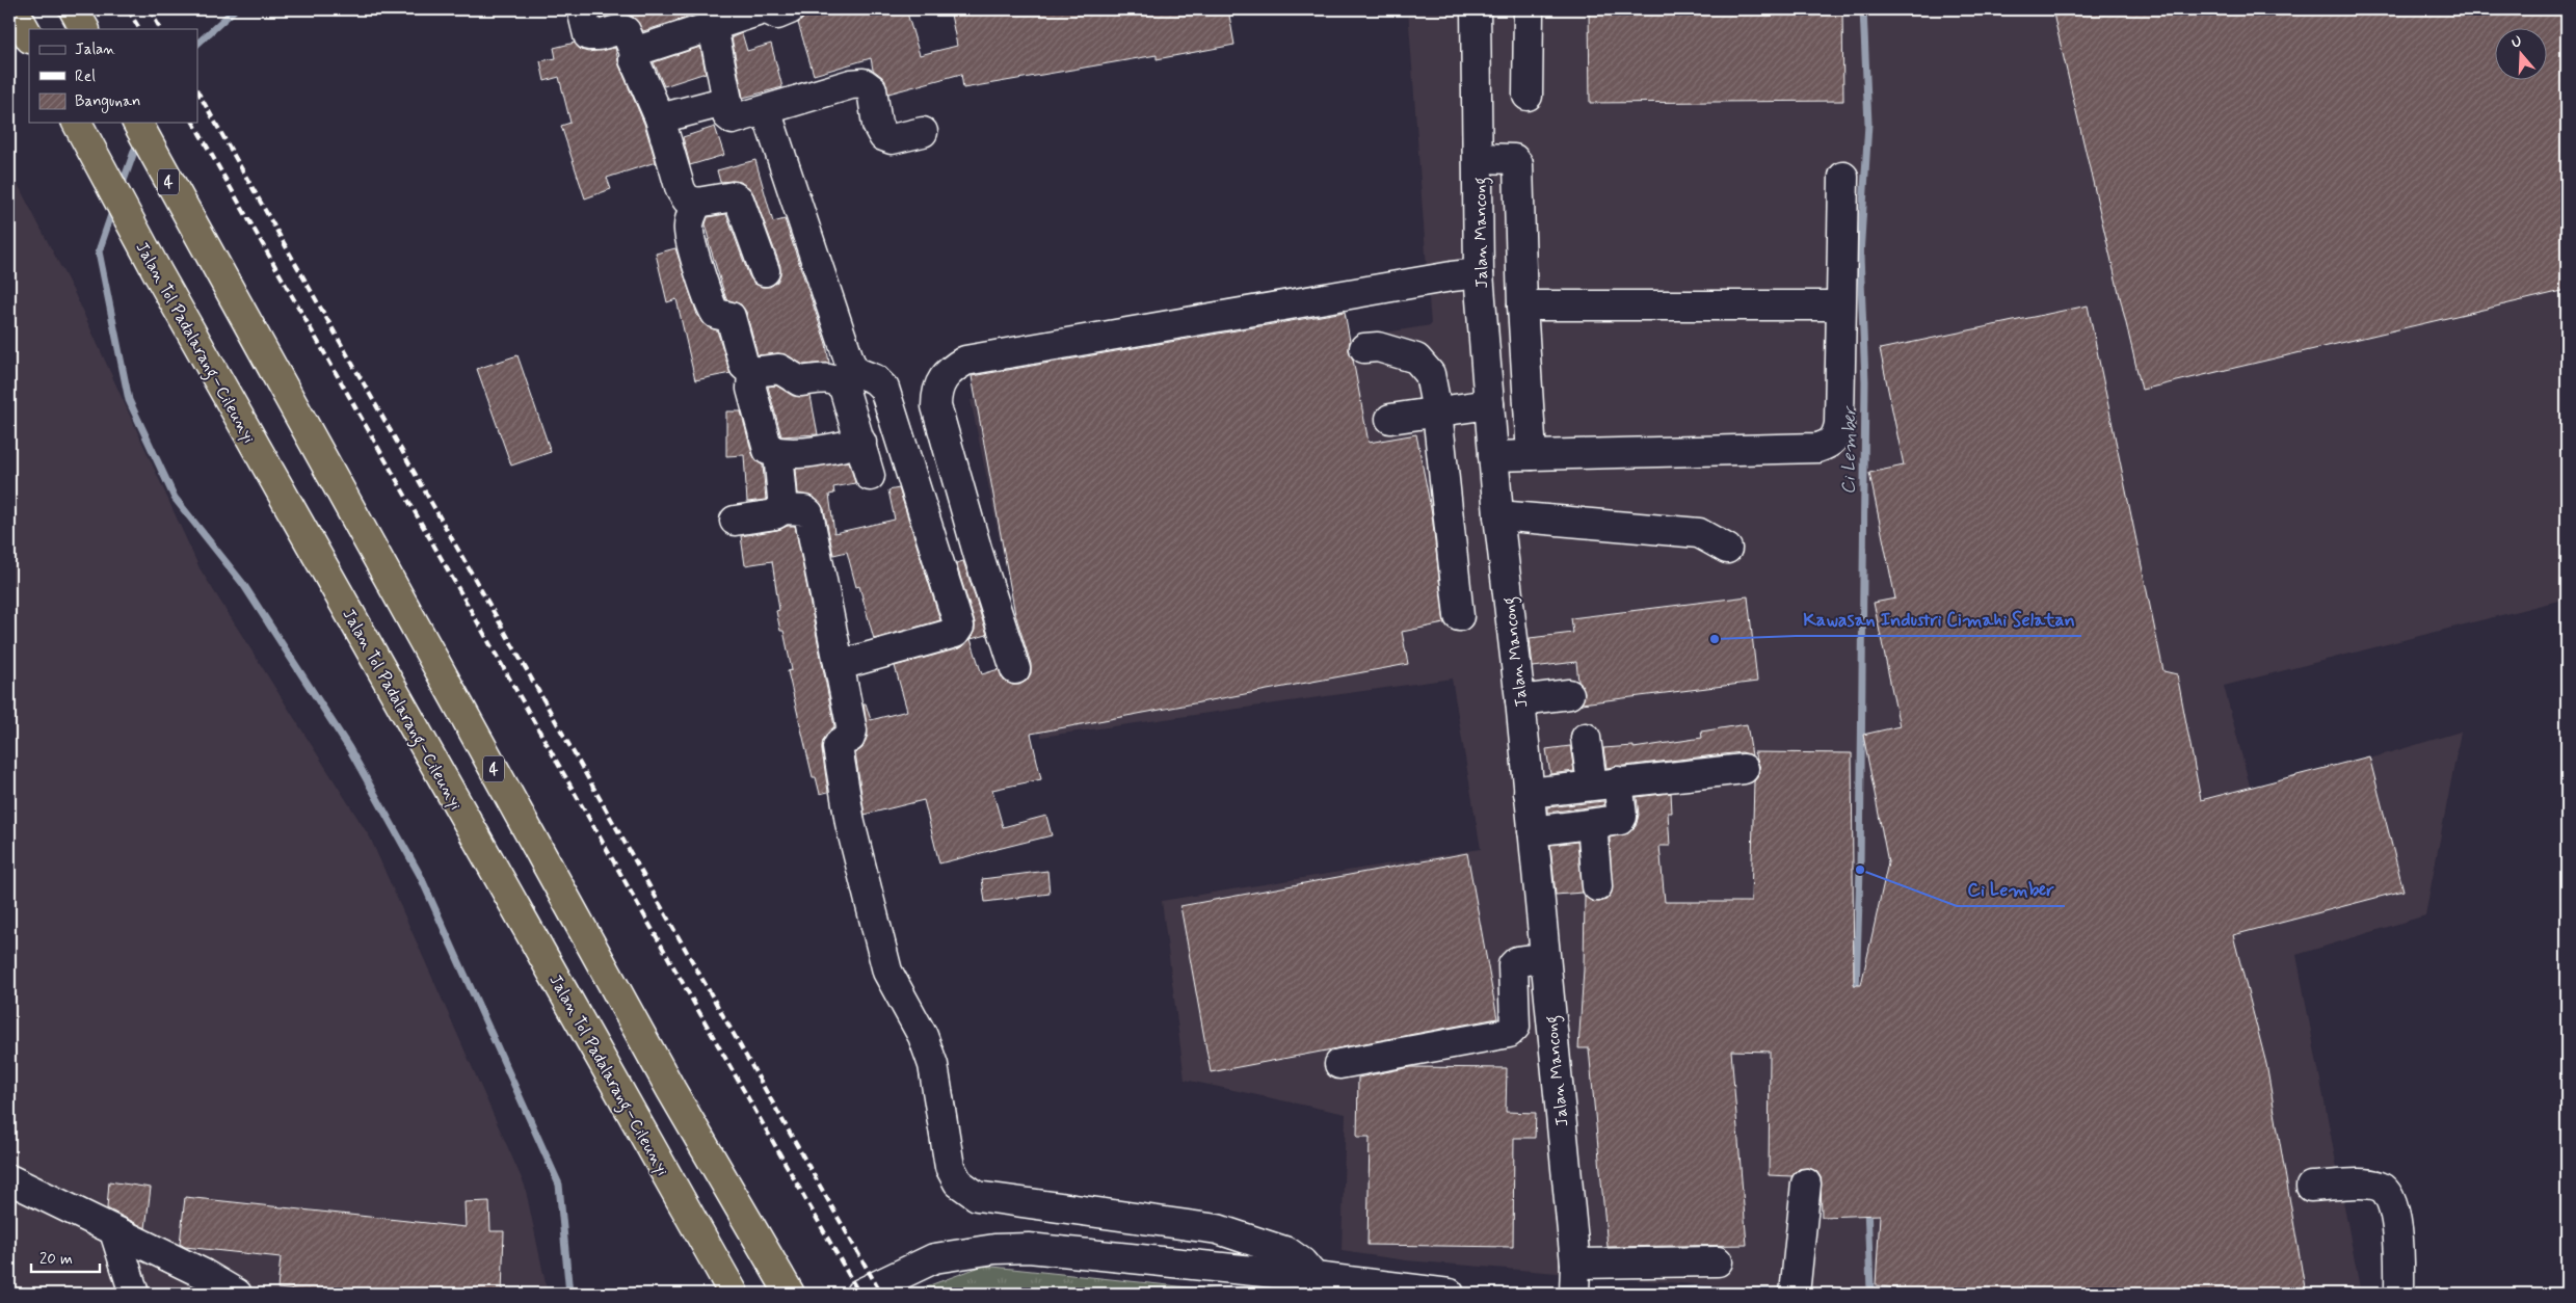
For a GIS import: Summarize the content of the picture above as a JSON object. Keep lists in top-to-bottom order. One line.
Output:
{"streets":{"highway":["4","Jalan Tol Padalarang–Cileunyi"],"street":["Jalan Mancong"]},"water":["Ci Lember"],"places":["Kawasan Industri Cimahi Selatan","Ci Lember"],"legend":["Jalan","Rel","Bangunan"],"scale_bar":"20 m","north":"top"}
